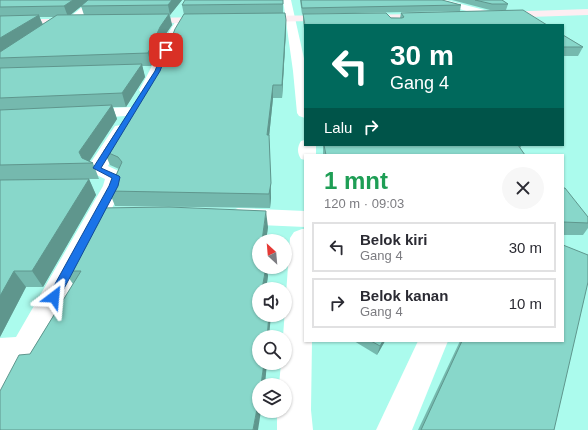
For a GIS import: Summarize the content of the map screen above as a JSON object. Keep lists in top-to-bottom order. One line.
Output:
{"north":"top left","page":{"turn":["30 m","Gang 4"],"then":"Lalu","heading":["1 mnt","120 m · 09:03"],"list":[{"name":"Belok kiri","note":"Gang 4","value":"30 m"},{"name":"Belok kanan","note":"Gang 4","value":"10 m"}]}}
